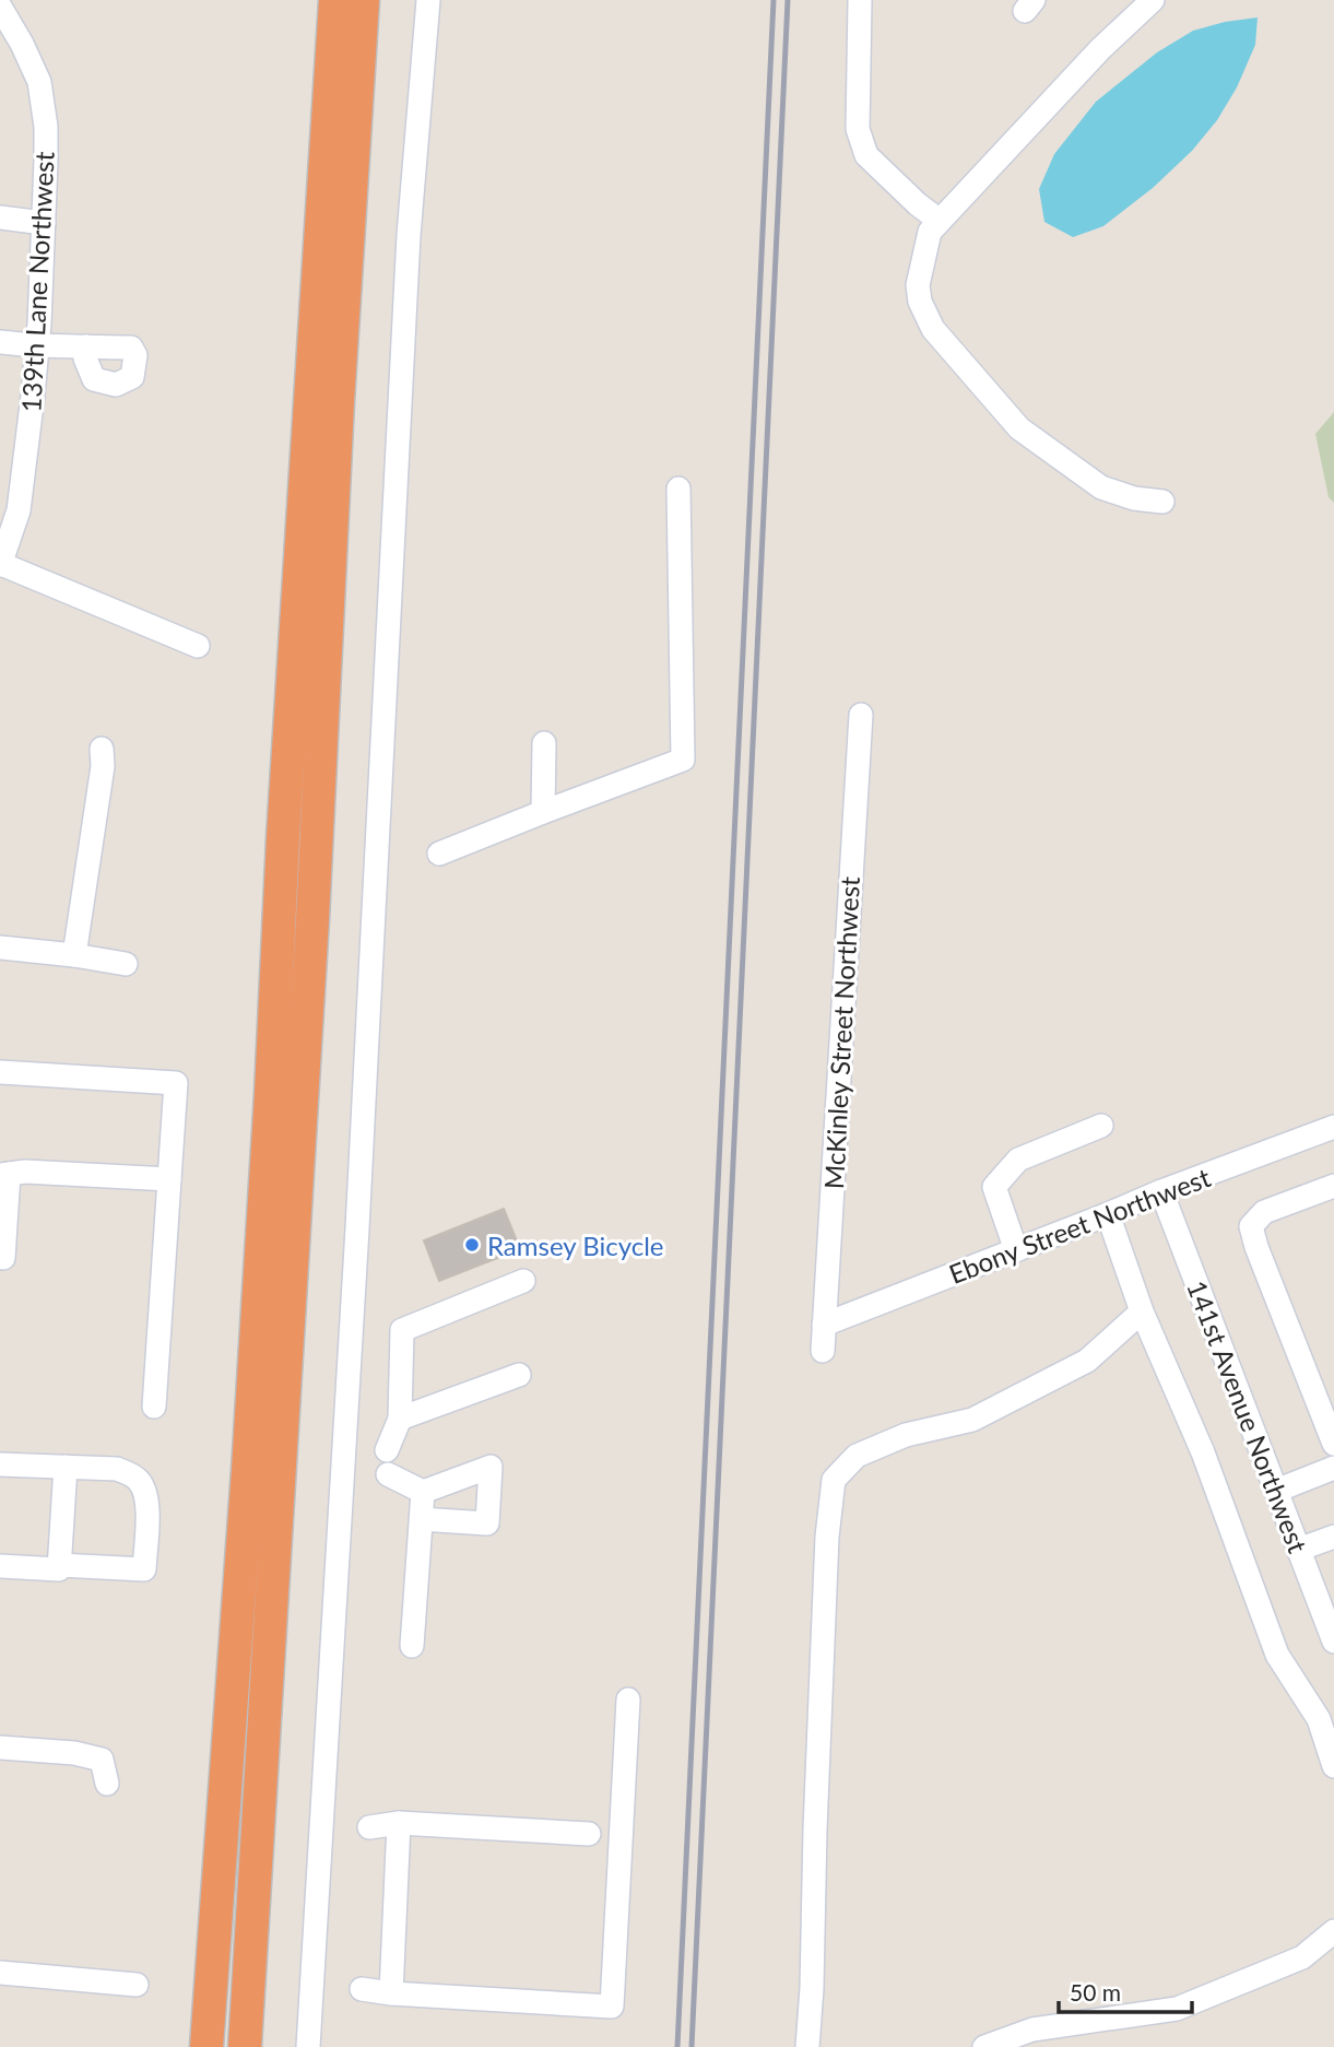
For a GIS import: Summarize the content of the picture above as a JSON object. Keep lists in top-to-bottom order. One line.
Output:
{"streets":{"street":["139th Lane Northwest","McKinley Street Northwest","Ebony Street Northwest","141st Avenue Northwest"]},"crossings":[["McKinley Street Northwest","Ebony Street Northwest"],["Ebony Street Northwest","141st Avenue Northwest"]],"places":["Ramsey Bicycle"],"scale_bar":"50 m"}
